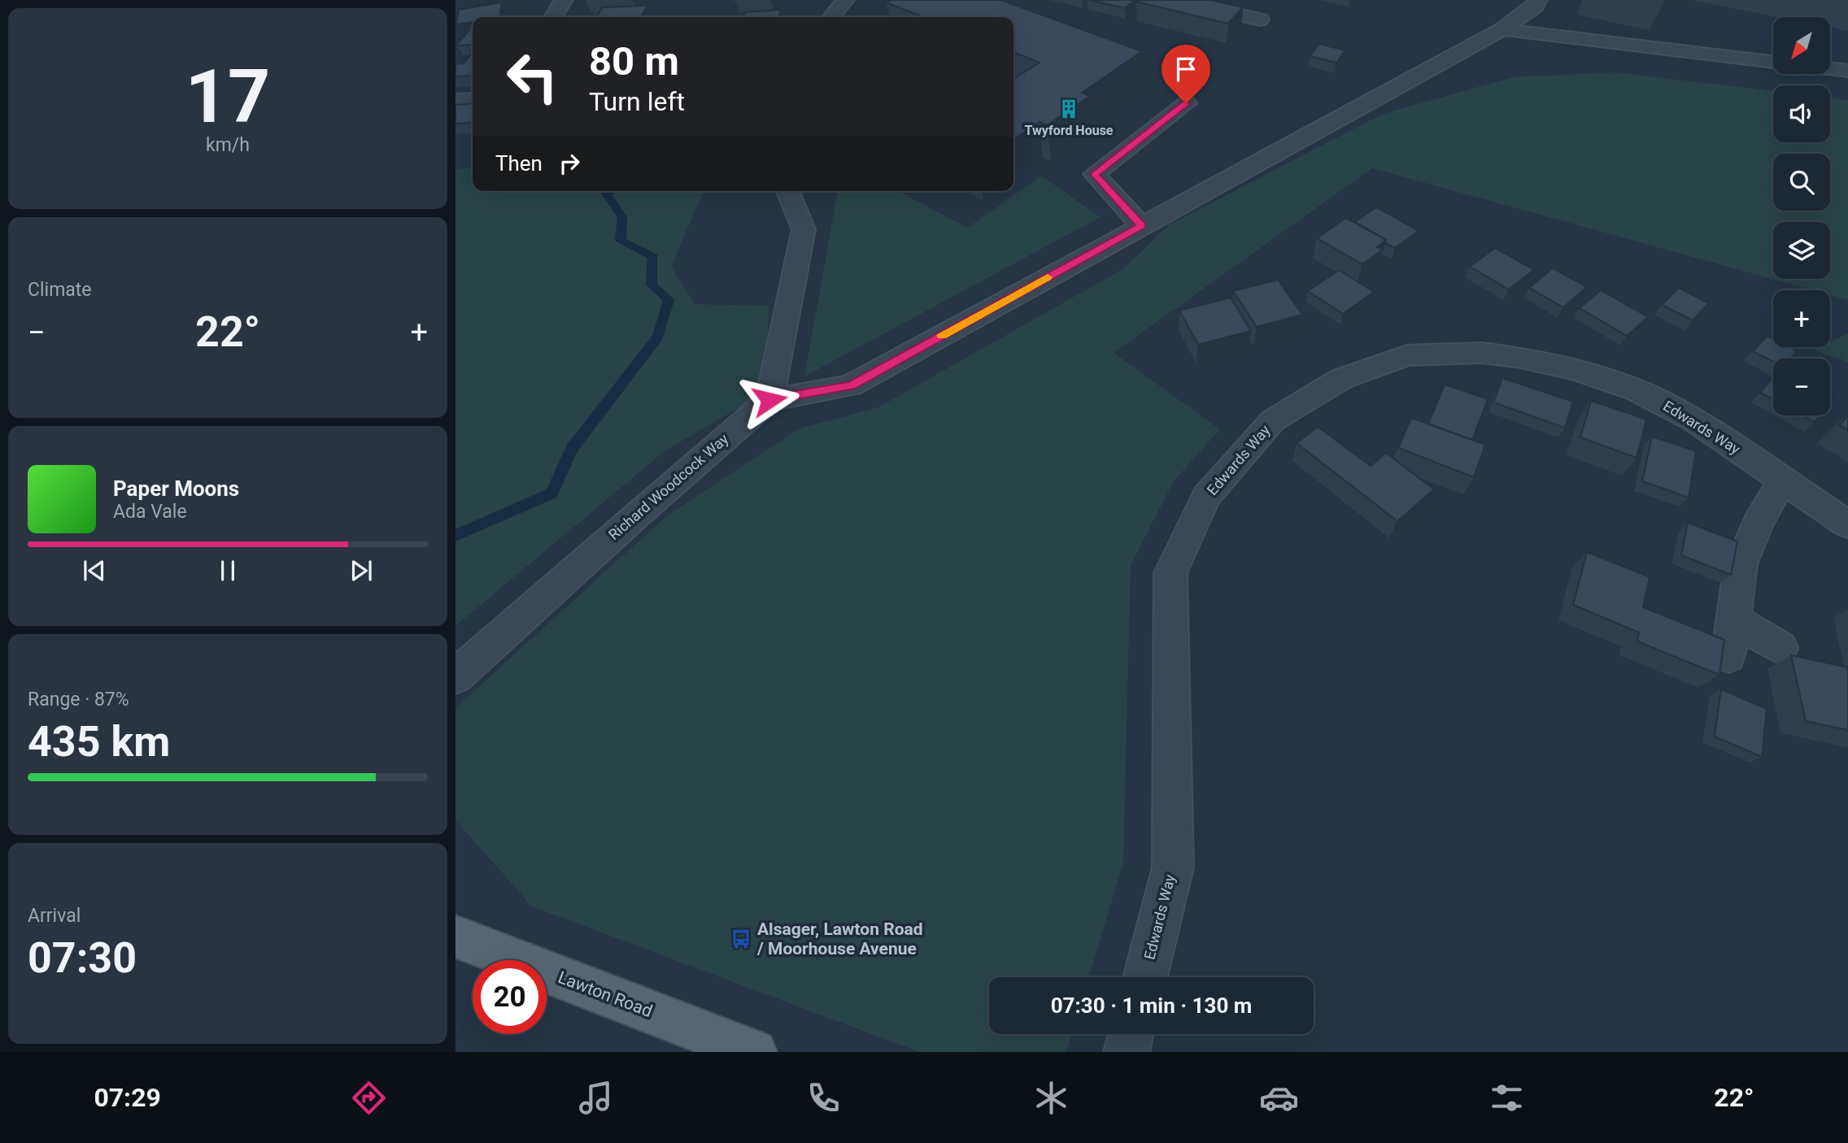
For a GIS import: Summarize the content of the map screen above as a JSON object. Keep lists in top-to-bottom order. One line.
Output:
{"streets":{"main road":["Lawton Road"],"street":["Edwards Way","Richard Woodcock Way"]},"places":{"building":["Twyford House"],"bus stop":["Alsager, Lawton Road / Moorhouse Avenue"]},"north":"bottom left","page":{"tile":[["17","km/h"],"Climate",["Range · 87%","435 km"],["Arrival","07:30"]],"map_buttons":["+","−"],"turn":["80 m","Turn left"],"then":"Then","heat":["−","22°","+"],"song":["Paper Moons","Ada Vale"],"limit":"20","trip":"07:30 · 1 min · 130 m","tabs":["07:29","22°"]}}
